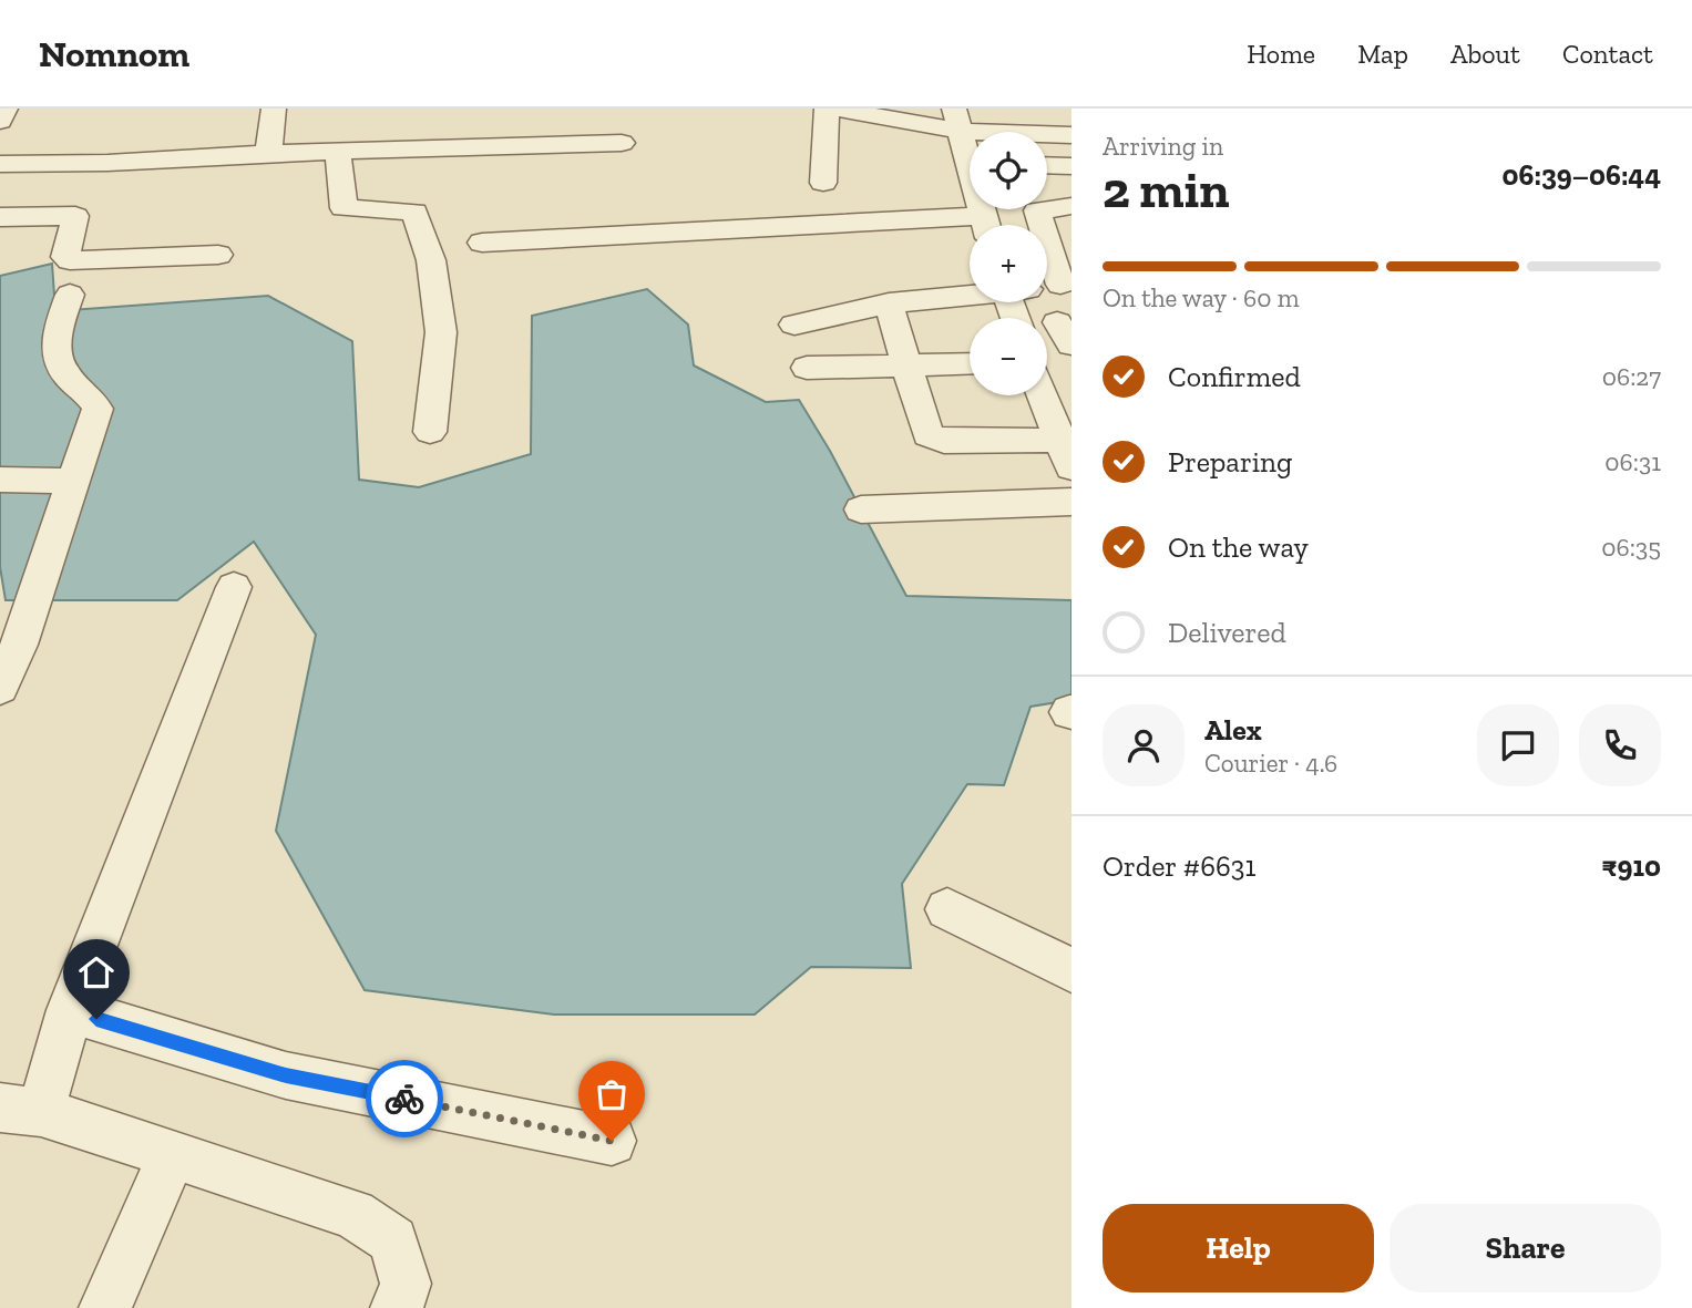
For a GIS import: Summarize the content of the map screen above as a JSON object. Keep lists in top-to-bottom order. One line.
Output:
{"page":{"header":"Nomnom","nav":["Home","Map","About","Contact"],"heading":["2 min","Arriving in","06:39–06:44"],"panel":["Alex","Courier · 4.6","Order #6631","₹910"],"map_buttons":["+","−"],"bar":"On the way · 60 m","list":[["Confirmed","06:27"],["Preparing","06:31"],["On the way","06:35"],"Delivered"],"buttons":["Help","Share"]}}
